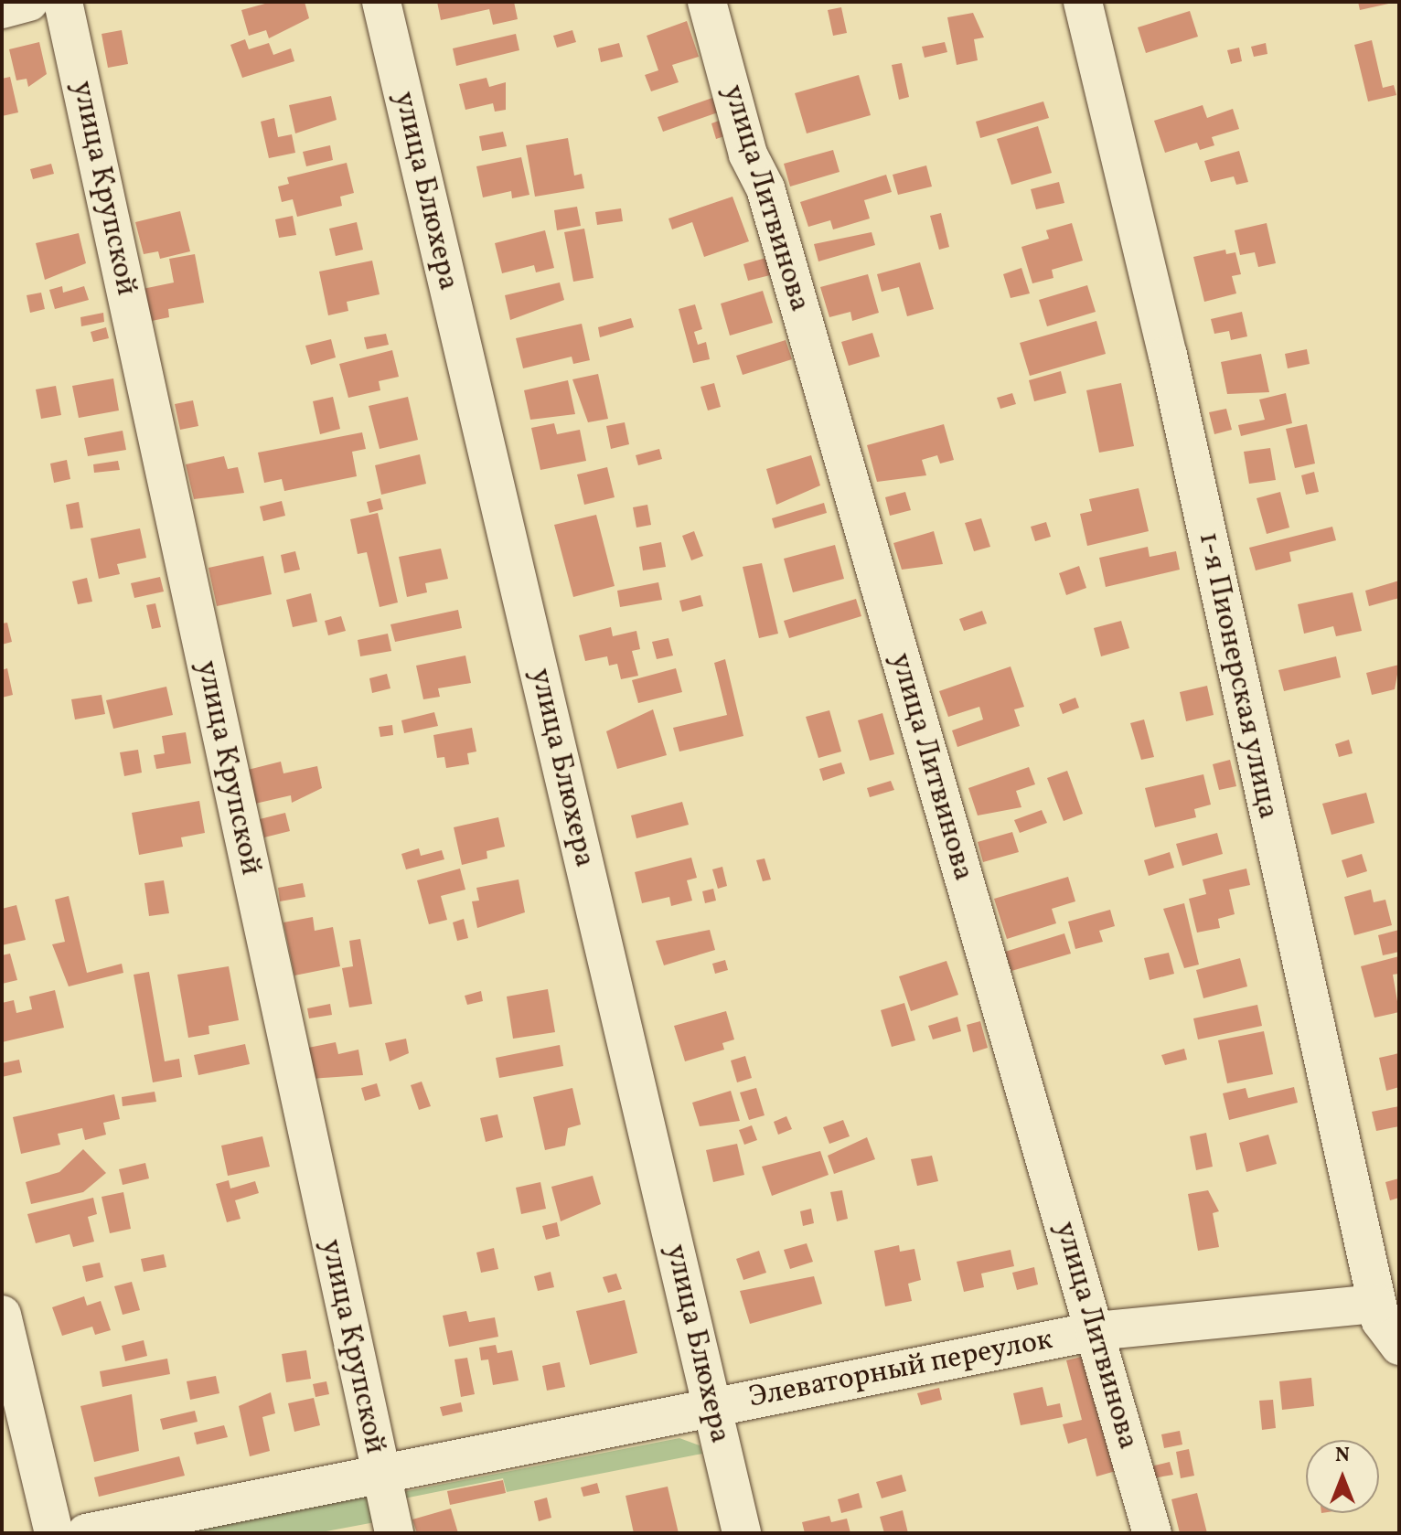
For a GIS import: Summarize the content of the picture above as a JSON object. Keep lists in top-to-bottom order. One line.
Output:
{"streets":{"street":["улица Крупской","улица Блюхера","улица Литвинова","1-я Пионерская улица","Элеваторный переулок"]},"crossings":[["улица Крупской","Элеваторный переулок"],["улица Блюхера","Элеваторный переулок"],["улица Литвинова","Элеваторный переулок"],["1-я Пионерская улица","Элеваторный переулок"]],"north":"top"}
